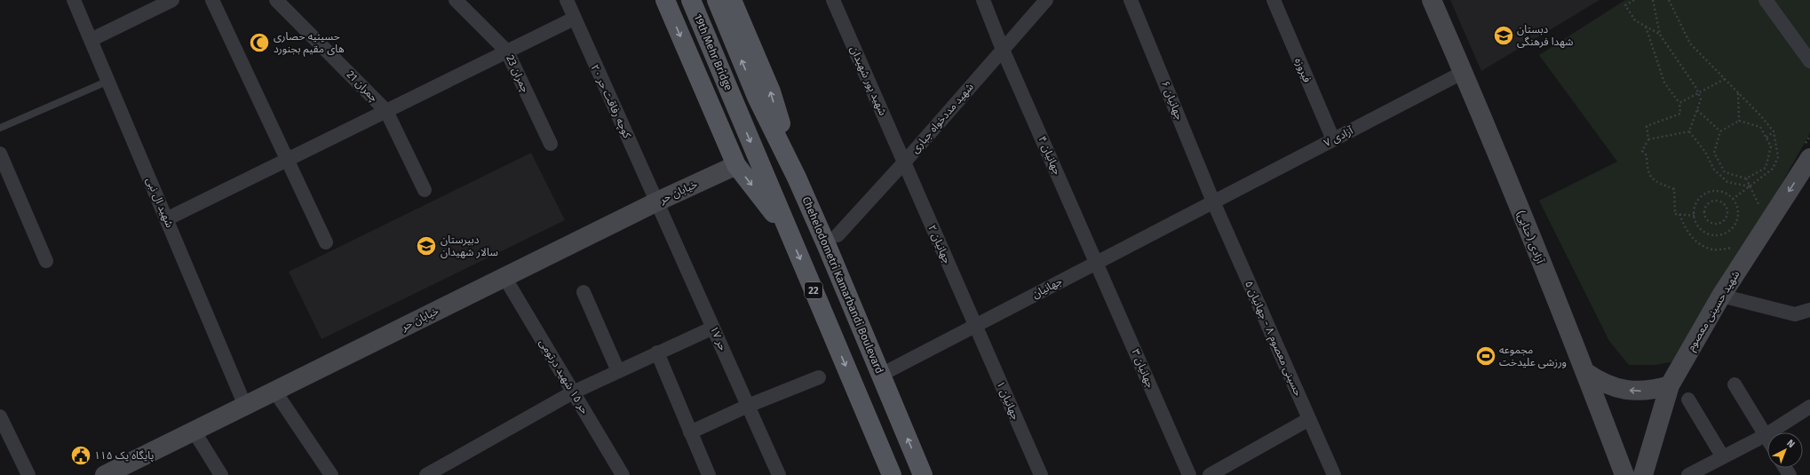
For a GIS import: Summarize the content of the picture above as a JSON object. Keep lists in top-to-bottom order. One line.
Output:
{"streets":{"main road":["19th Mehr Bridge","خیابان حر","آزادی (حنایی)","Chehelodometri Kamarbandi Boulevard","22","شهید حسینی معصوم"],"street":["فیروزه","چمران 23","شهید پور شهیدان","چمران 21","جهانیان ۶","کوچه رفاقت حر ۲۰","شهید مددخواه جباری","آزادی ۷","جهانیان ۴","شهید ال نبی","جهانیان ۲","جهانیان","حر ۱۷","حسینی معصوم ۸ - جهانیان ۵","جهانیان ۳","حر ۱۵ شهید درتومی","جهانیان ۱"]},"crossings":[["19th Mehr Bridge","22"],["فیروزه","آزادی ۷"],["شهید پور شهیدان","شهید مددخواه جباری"],["شهید پور شهیدان","جهانیان ۲"],["جهانیان ۶","آزادی ۷"],["جهانیان ۶","جهانیان"],["جهانیان ۶","حسینی معصوم ۸ - جهانیان ۵"],["کوچه رفاقت حر ۲۰","خیابان حر"],["کوچه رفاقت حر ۲۰","حر ۱۷"],["شهید مددخواه جباری","جهانیان ۴"],["شهید مددخواه جباری","جهانیان ۲"],["آزادی ۷","آزادی (حنایی)"],["آزادی ۷","جهانیان"],["آزادی ۷","حسینی معصوم ۸ - جهانیان ۵"],["جهانیان ۴","جهانیان"],["جهانیان ۴","جهانیان ۳"],["خیابان حر","شهید ال نبی"],["خیابان حر","حر ۱۷"],["خیابان حر","حر ۱۵ شهید درتومی"],["جهانیان ۲","جهانیان"],["جهانیان ۲","جهانیان ۱"],["Chehelodometri Kamarbandi Boulevard","جهانیان"],["جهانیان","حسینی معصوم ۸ - جهانیان ۵"],["جهانیان","جهانیان ۳"],["جهانیان","جهانیان ۱"]],"places":{"school or university":["دبستان شهدا فرهنگی","دبیرستان سالار شهیدان"],"mosque":["حسینیه حصاری های مقیم بجنورد"],"sports":["مجموعه ورزشی علیدخت"],"public building":["پایگاه یک ۱۱۵"]},"north":"top right"}
